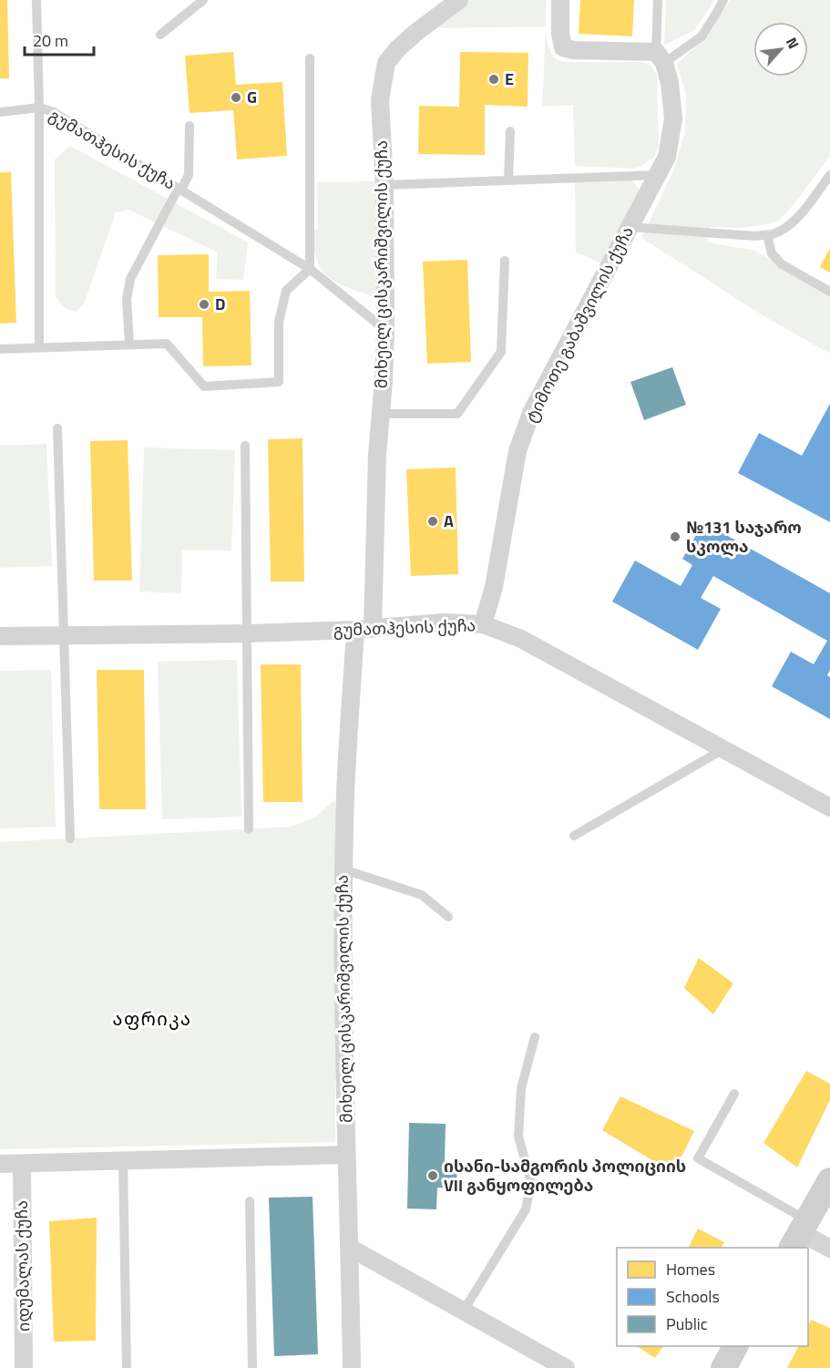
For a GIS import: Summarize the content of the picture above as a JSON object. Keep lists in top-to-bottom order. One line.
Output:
{"streets":{"street":["გუმათჰესის ქუჩა","მიხეილ ცისკარიშვილის ქუჩა","ტიმოთე გაბაშვილის ქუჩა","იდუმალას ქუჩა"]},"crossings":[["გუმათჰესის ქუჩა","მიხეილ ცისკარიშვილის ქუჩა"],["გუმათჰესის ქუჩა","ტიმოთე გაბაშვილის ქუჩა"]],"districts":["აფრიკა"],"places":["E","G","D","A","№131 საჯარო სკოლა","ისანი-სამგორის პოლიციის VII განყოფილება"],"legend":["Homes","Schools","Public"],"scale_bar":"20 m","north":"top right"}
